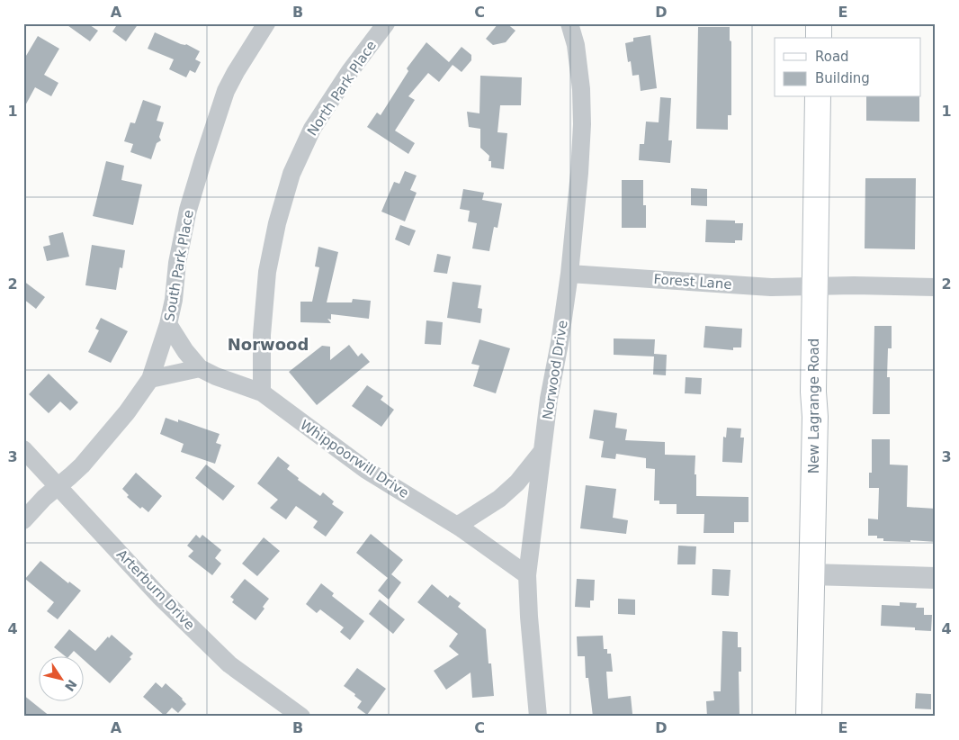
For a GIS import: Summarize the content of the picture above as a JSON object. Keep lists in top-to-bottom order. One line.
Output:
{"streets":{"main road":["New Lagrange Road"],"street":["North Park Place","South Park Place","Forest Lane","Norwood Drive","Whippoorwill Drive","Arterburn Drive"]},"crossings":[["North Park Place","Whippoorwill Drive"],["South Park Place","Whippoorwill Drive"],["South Park Place","Arterburn Drive"],["Forest Lane","Norwood Drive"],["Forest Lane","New Lagrange Road"],["Norwood Drive","Whippoorwill Drive"]],"districts":["Norwood"],"legend":["Road","Building"],"north":"bottom right","grid":{"columns":["A","B","C","D","E"],"rows":["1","2","3","4"]}}
